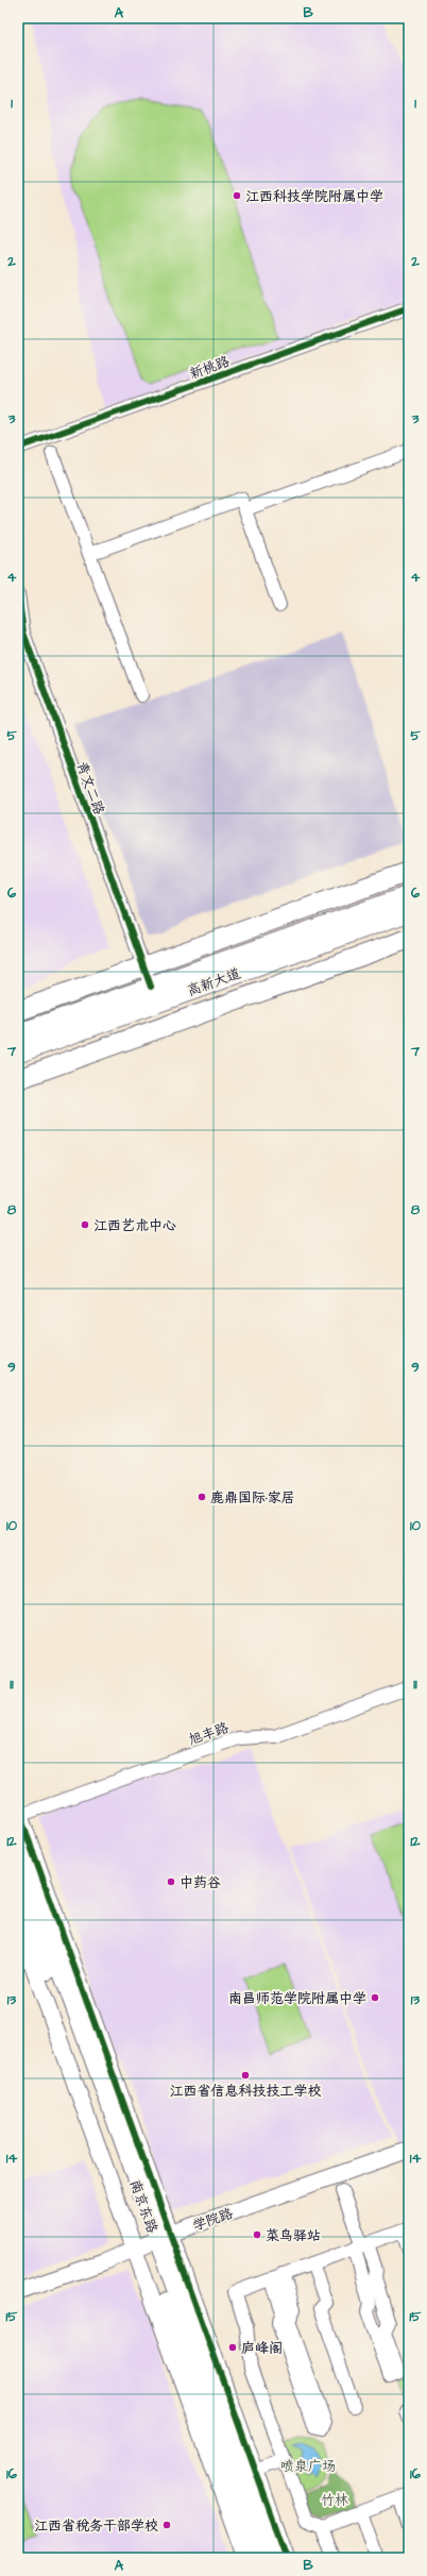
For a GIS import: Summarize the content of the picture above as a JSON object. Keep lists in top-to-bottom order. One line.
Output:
{"streets":{"highway":["高新大道"],"main road":["南京东路"],"street":["新桃路","青文二路","旭丰路","学院路"]},"crossings":[["青文二路","高新大道"],["南京东路","学院路"]],"parks":["喷泉广场","竹林"],"places":["江西科技学院附属中学","江西艺术中心","鹿鼎国际·家居","中药谷","南昌师范学院附属中学","江西省信息科技技工学校","菜鸟驿站","庐峰阁","江西省税务干部学校"],"grid":{"columns":["A","B"],"rows":["1","2","3","4","5","6","7","8","9","10","11","12","13","14","15","16"]}}
